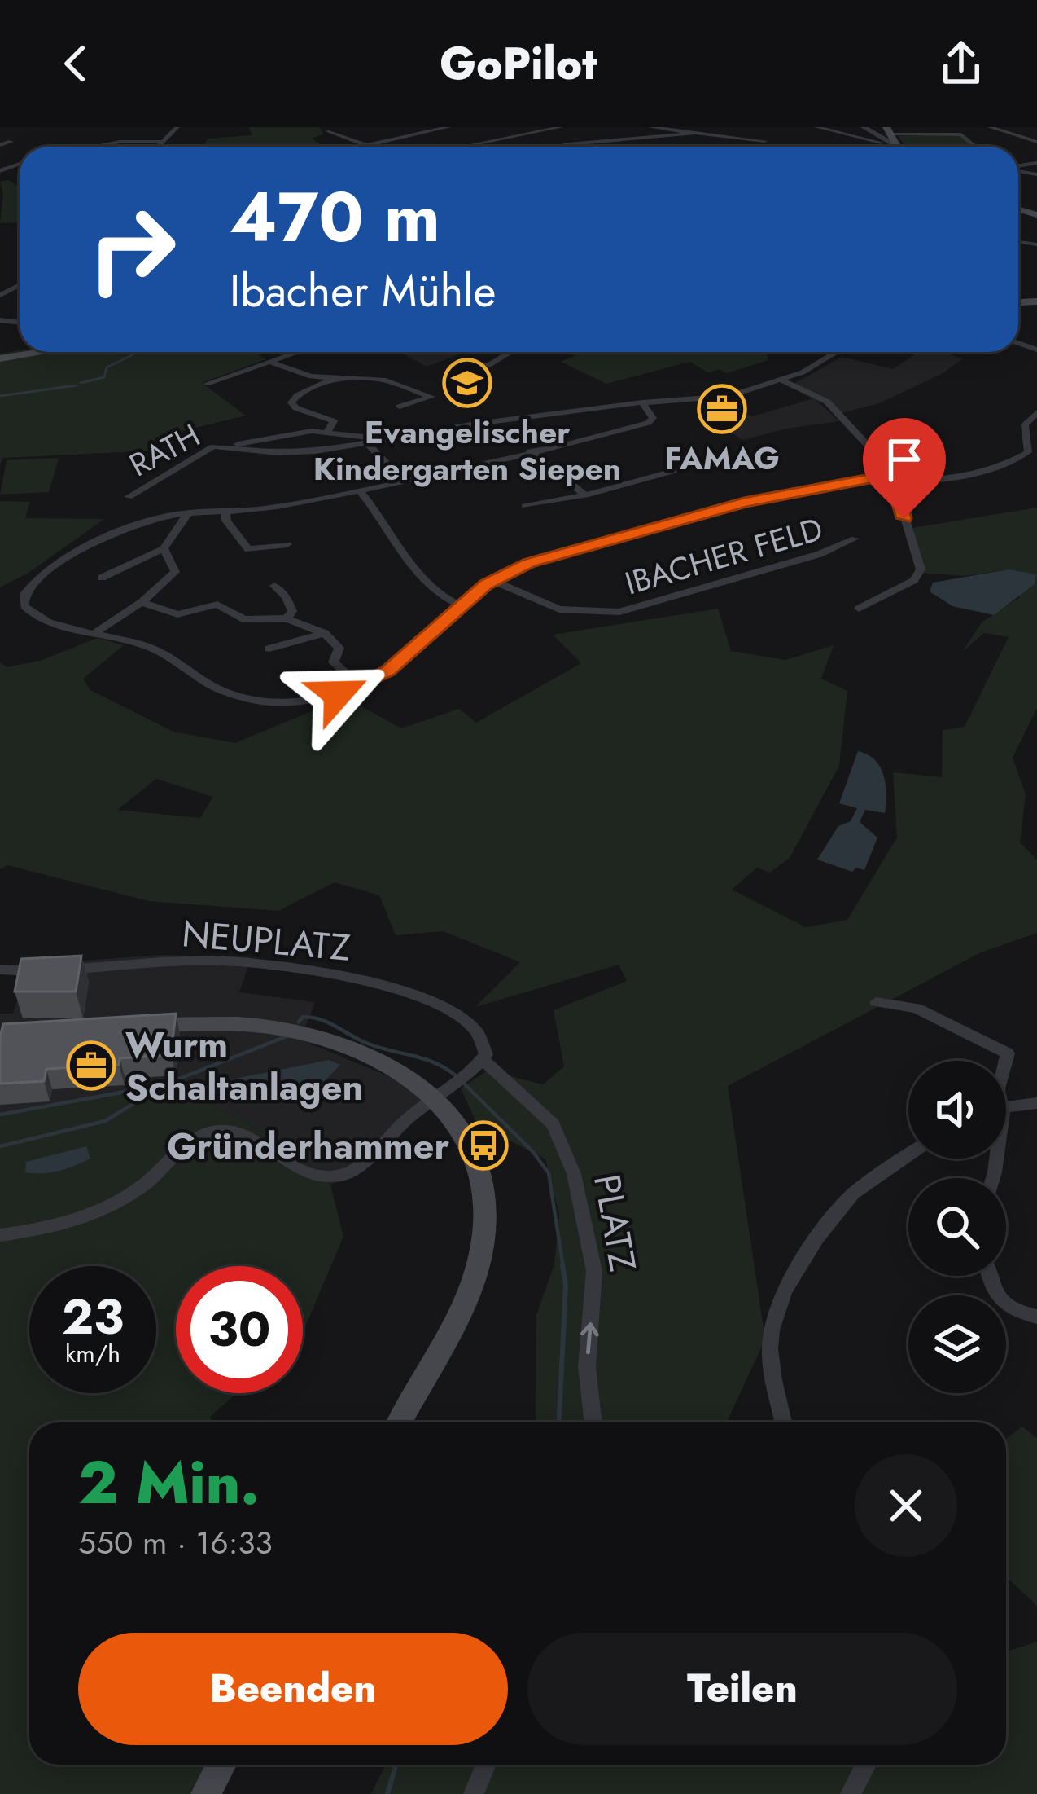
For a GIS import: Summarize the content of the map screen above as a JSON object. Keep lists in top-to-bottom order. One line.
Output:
{"streets":{"street":["RATH","IBACHER FELD","NEUPLATZ","PLATZ"]},"crossings":[["NEUPLATZ","PLATZ"]],"one_way":["PLATZ"],"places":{"school or university":["Evangelischer Kindergarten Siepen"],"office":["FAMAG","Wurm Schaltanlagen"],"bus stop":["Gründerhammer"]},"page":{"header":"GoPilot","turn":["470 m","Ibacher Mühle"],"speed":"23 km/h","limit":"30","heading":["2 Min.","550 m · 16:33"],"buttons":["Beenden","Teilen"]}}
